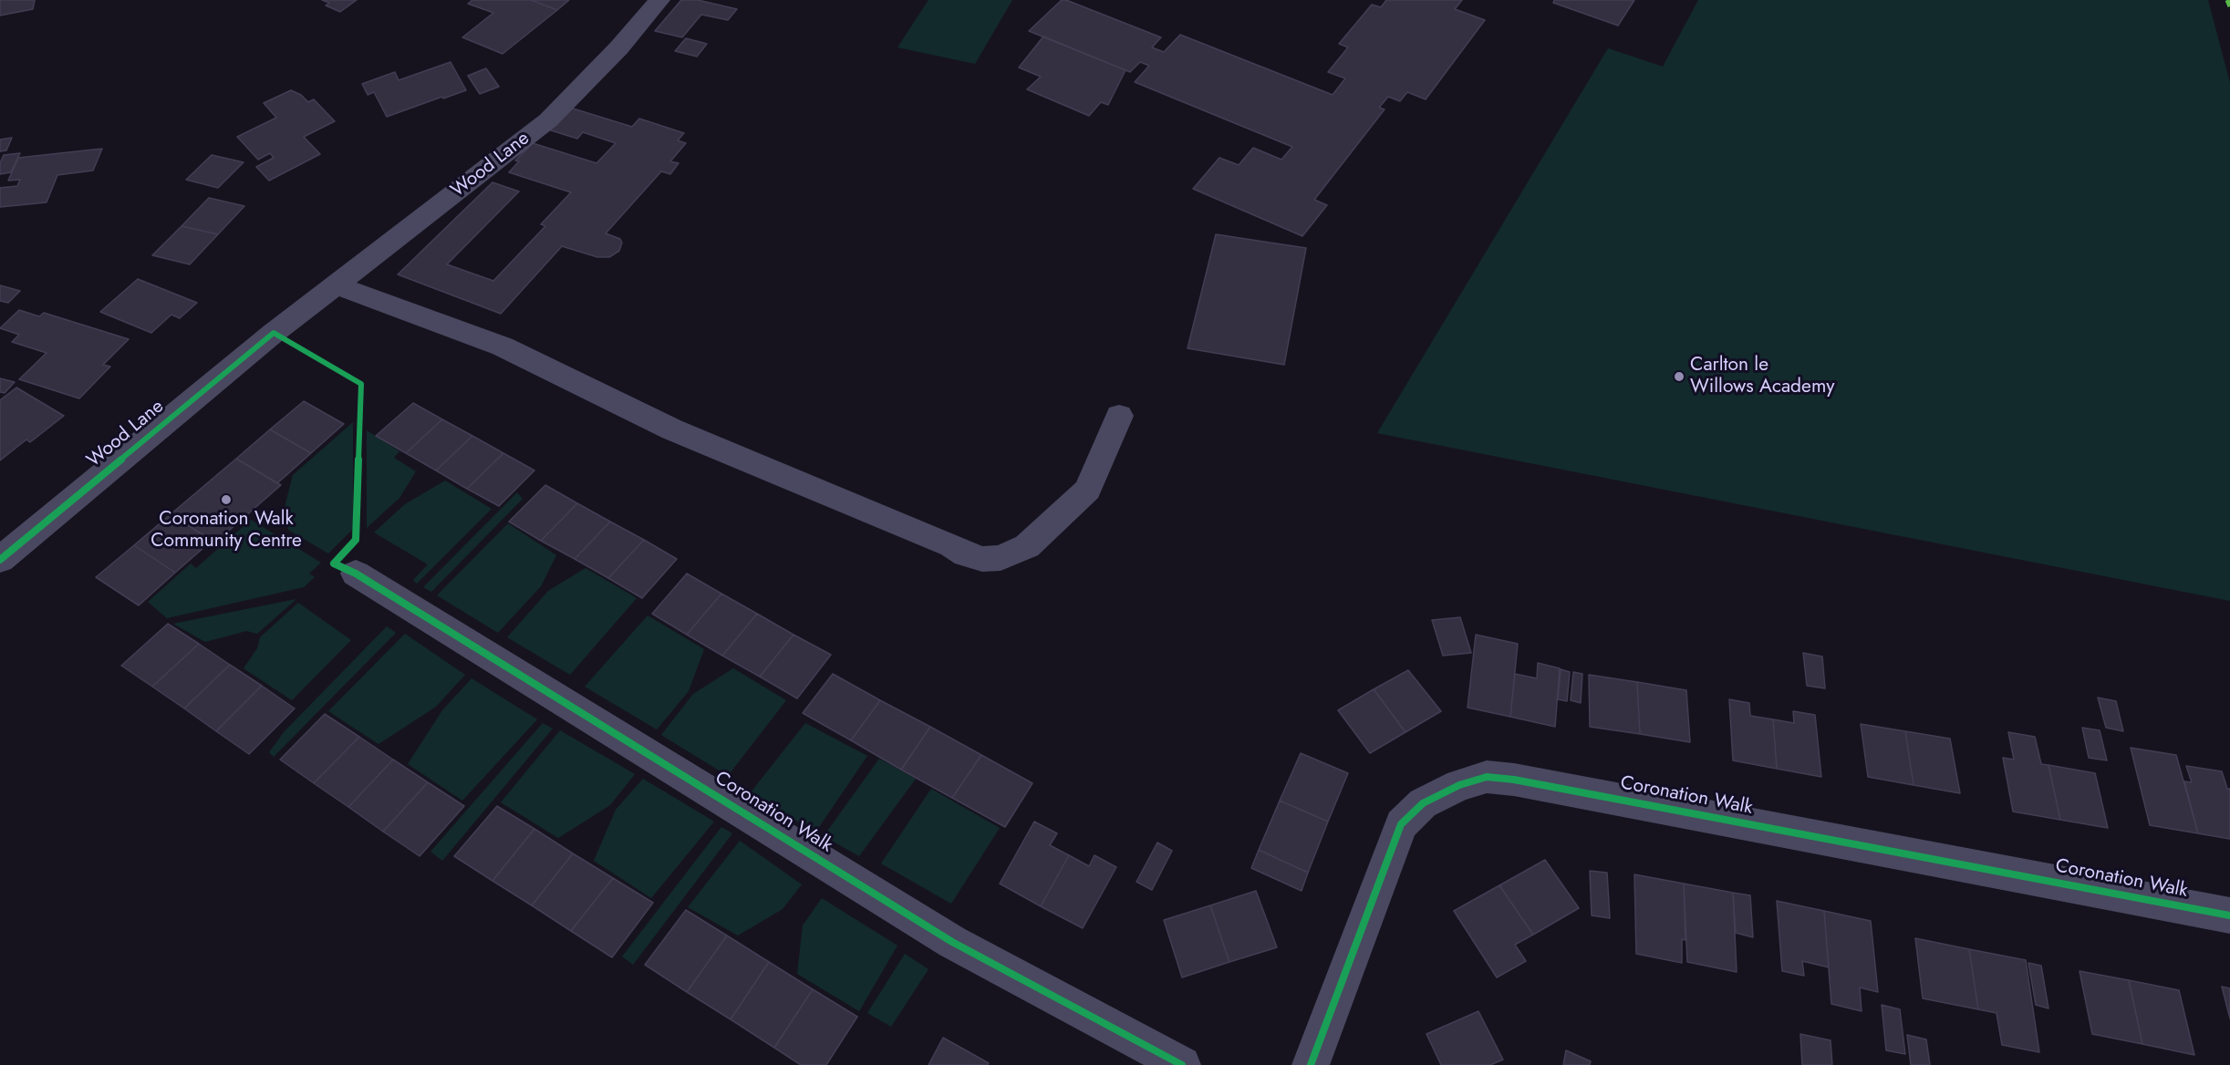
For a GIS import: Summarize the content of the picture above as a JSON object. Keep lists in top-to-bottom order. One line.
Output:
{"streets":{"street":["Wood Lane","Coronation Walk"]},"places":["Carlton le Willows Academy","Coronation Walk Community Centre"]}
